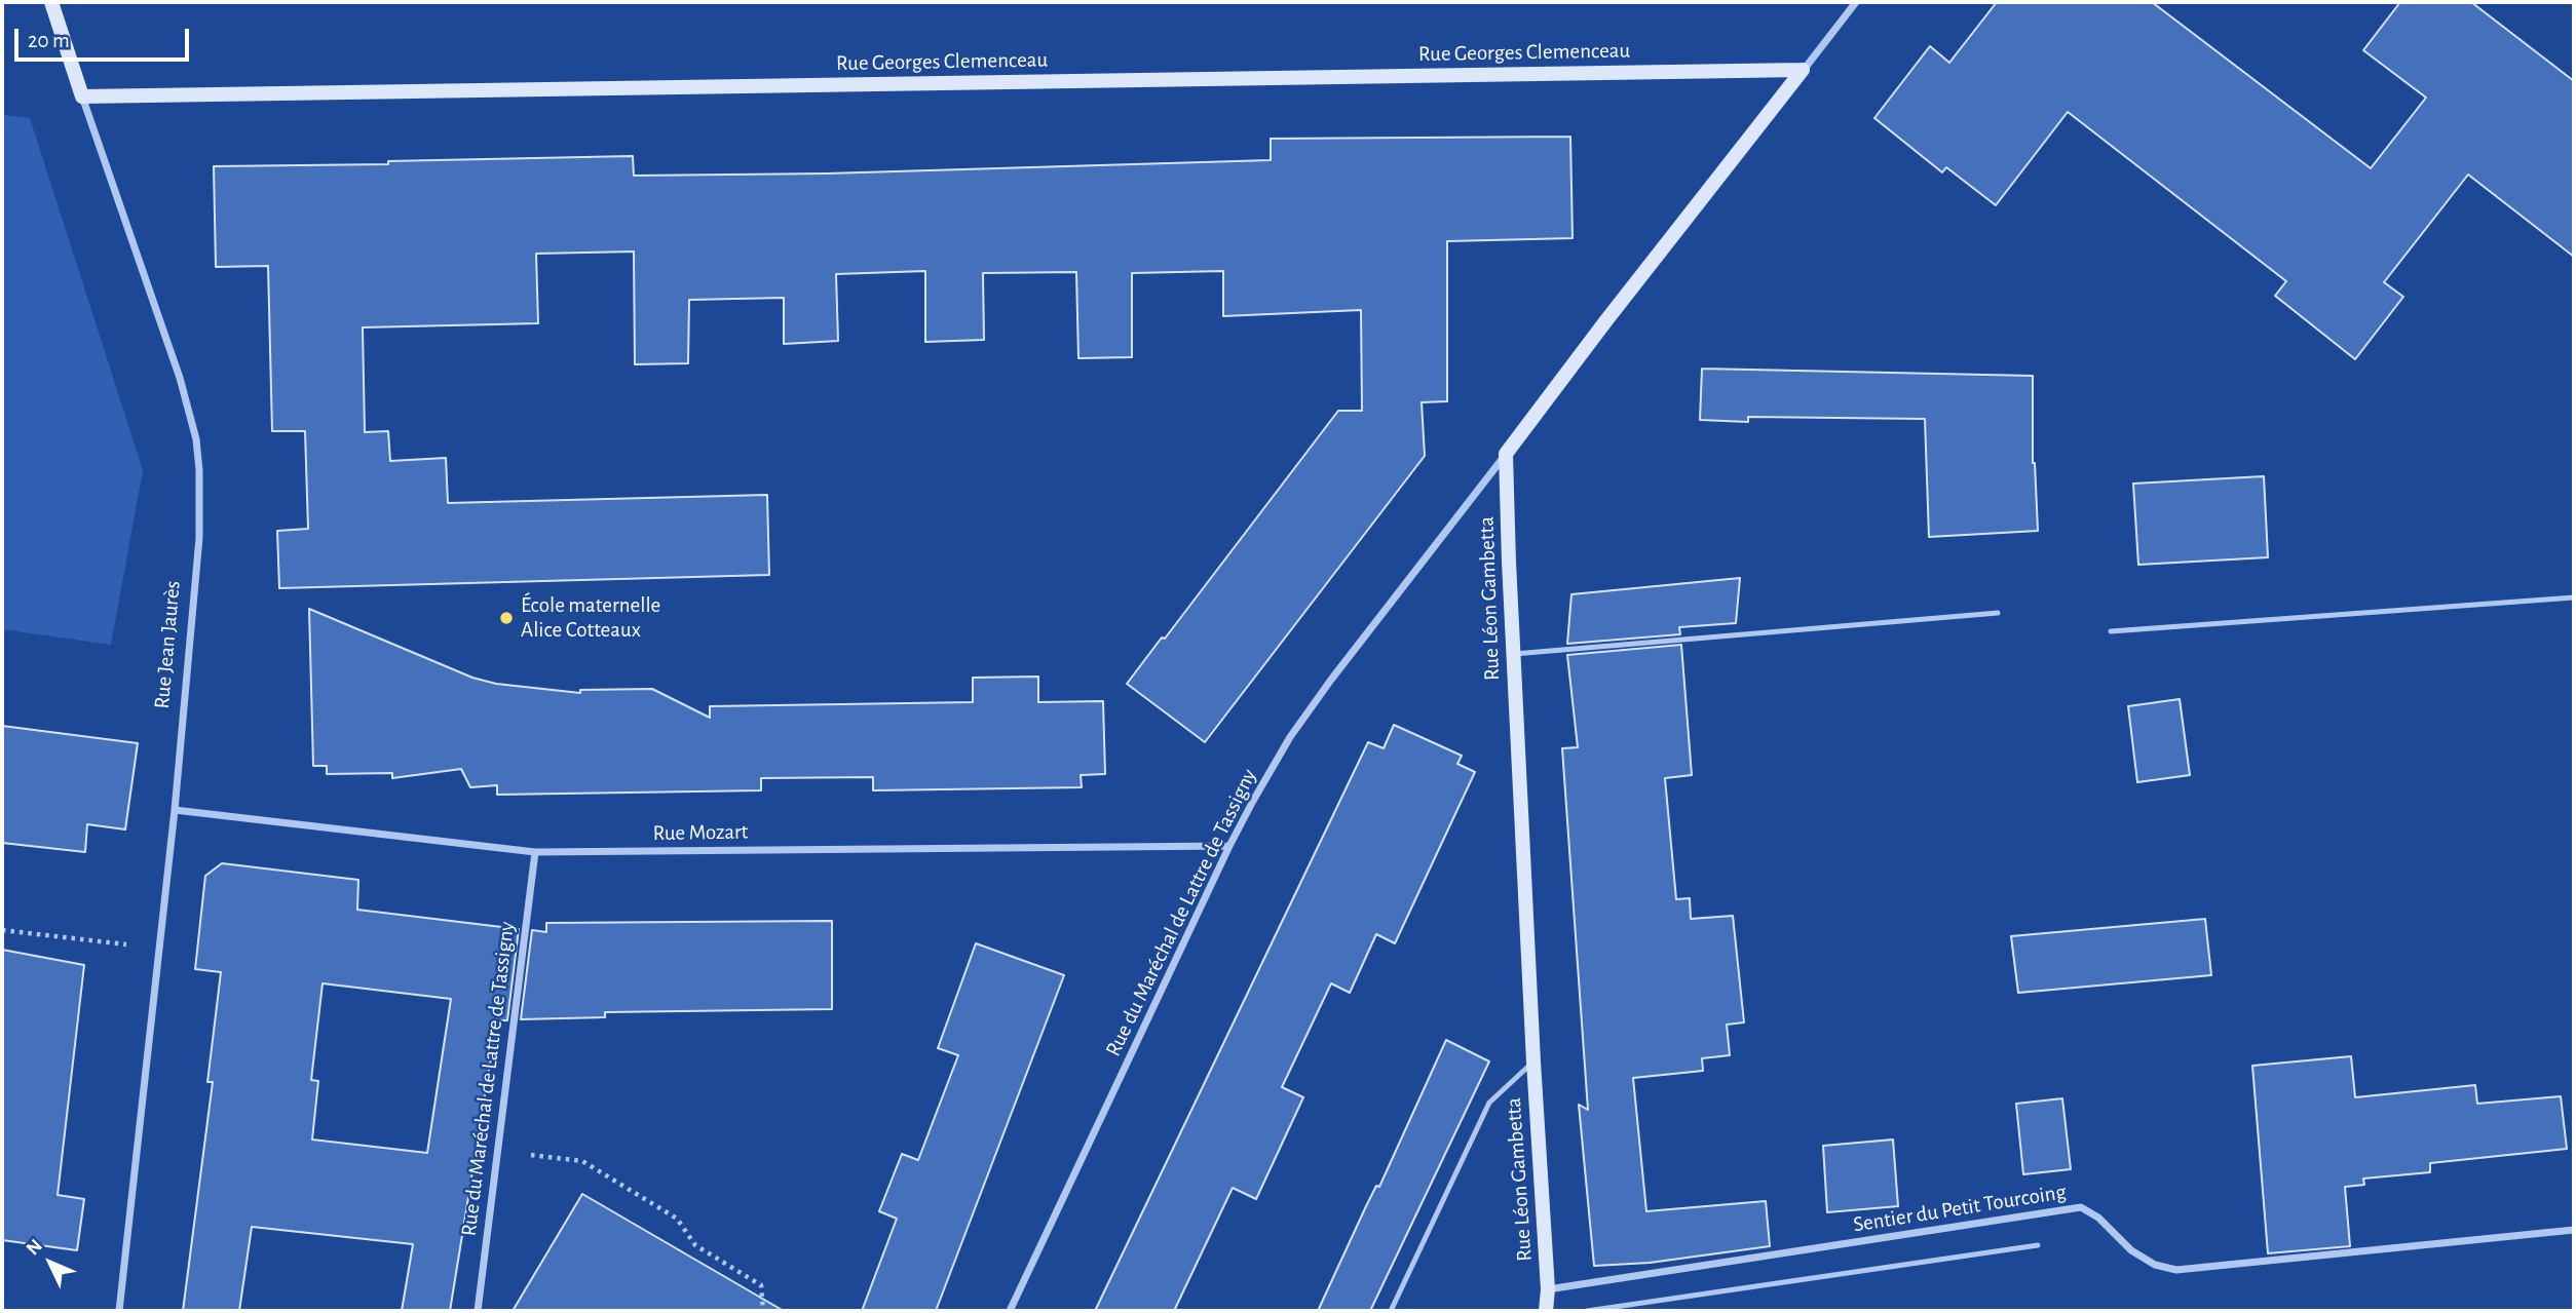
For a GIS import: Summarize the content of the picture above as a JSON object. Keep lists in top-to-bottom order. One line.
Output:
{"streets":{"street":["Rue Georges Clemenceau","Rue Léon Gambetta","Rue Jean Jaurès","Rue Mozart","Rue du Maréchal de Lattre de Tassigny","Sentier du Petit Tourcoing"]},"crossings":[["Rue Georges Clemenceau","Rue Jean Jaurès"],["Rue Léon Gambetta","Rue du Maréchal de Lattre de Tassigny"],["Rue Léon Gambetta","Sentier du Petit Tourcoing"],["Rue Jean Jaurès","Rue Mozart"],["Rue Mozart","Rue du Maréchal de Lattre de Tassigny"]],"places":["École maternelle Alice Cotteaux"],"scale_bar":"20 m","north":"top left"}
